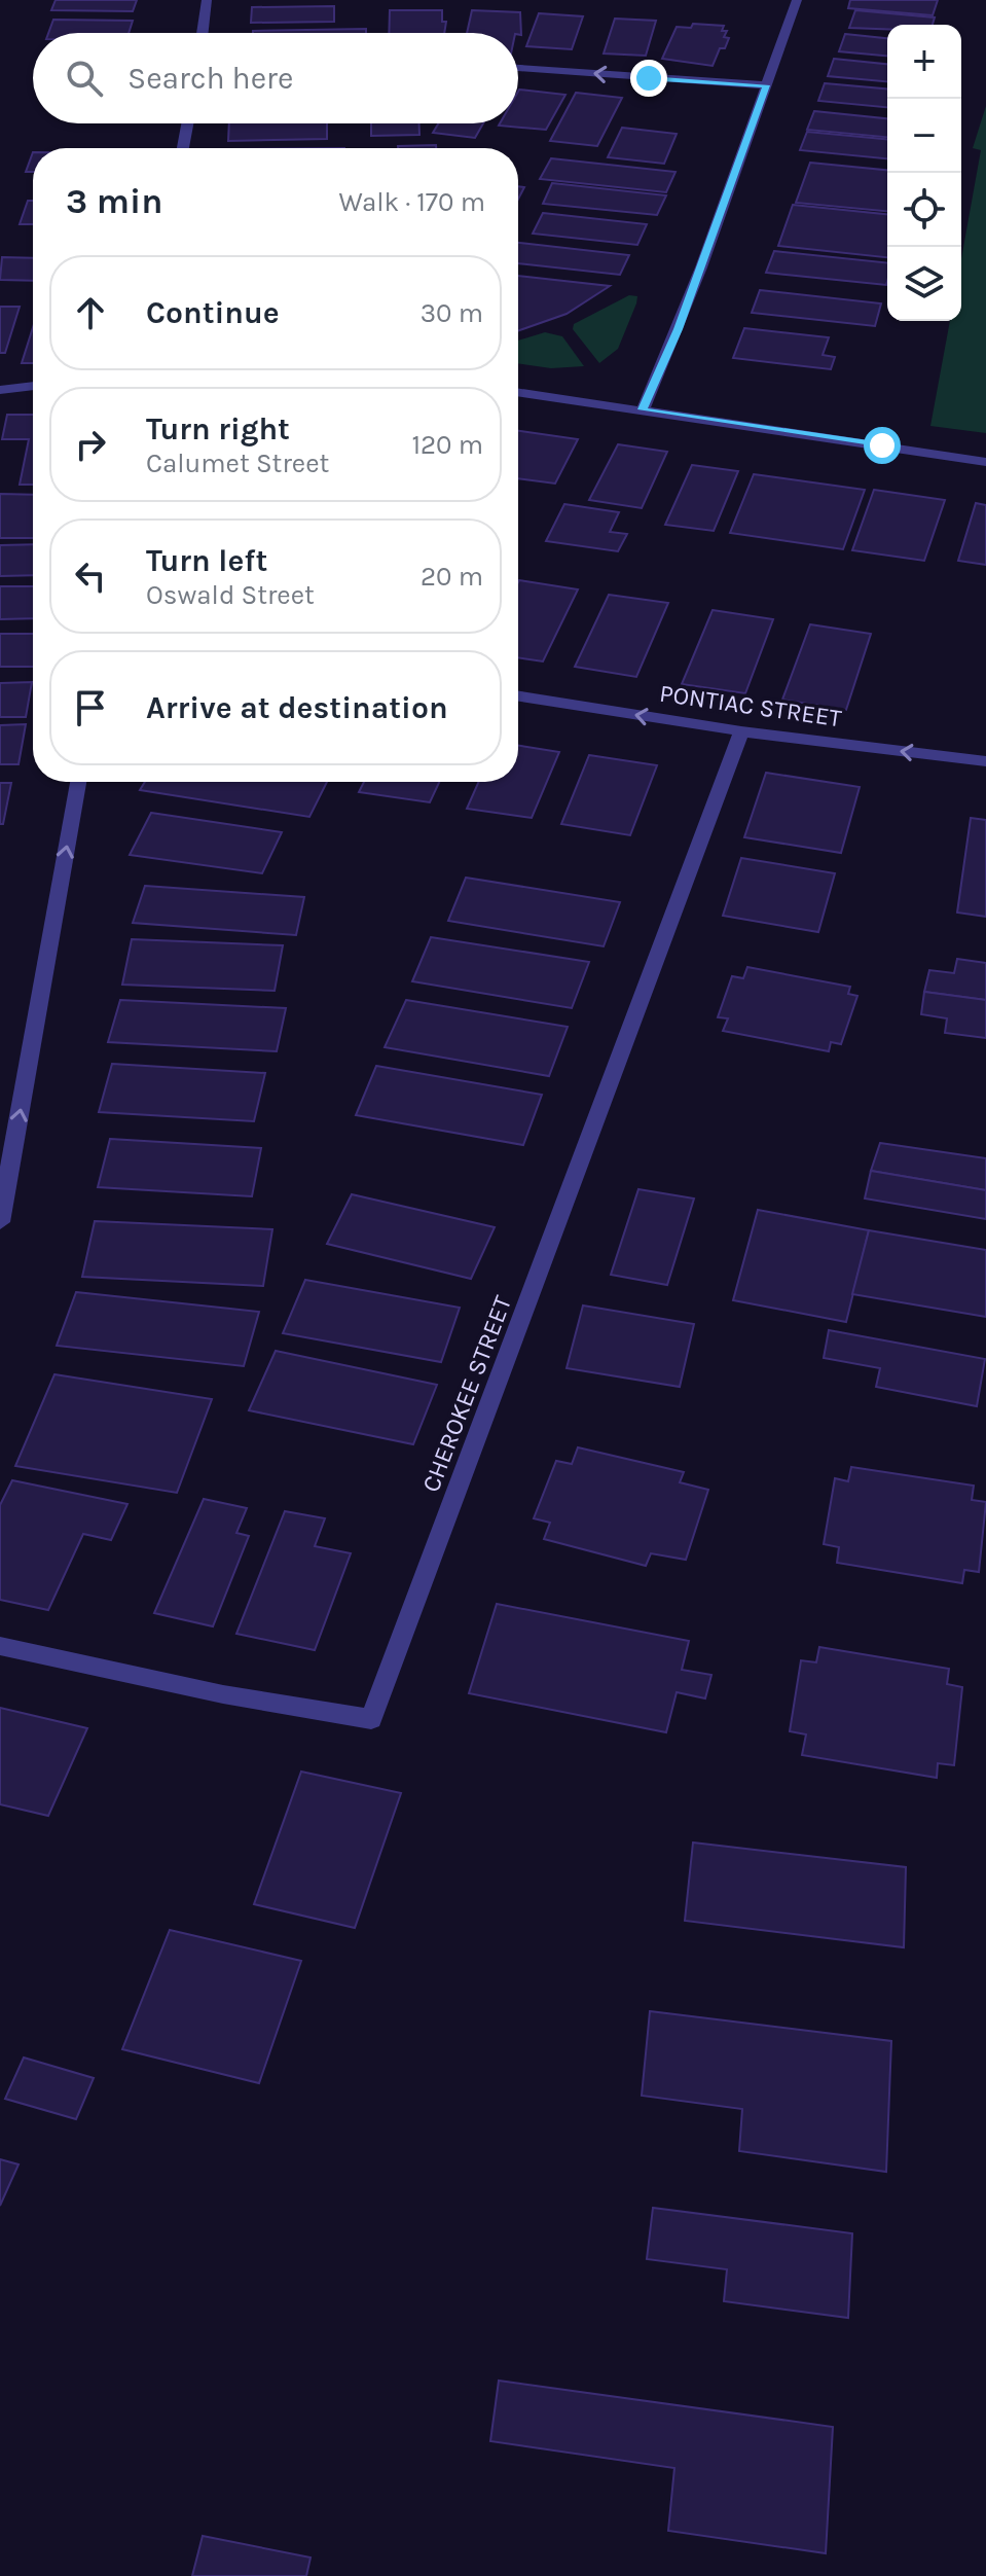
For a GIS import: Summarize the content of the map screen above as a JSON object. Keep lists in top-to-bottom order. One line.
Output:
{"streets":{"street":["PONTIAC STREET","CHEROKEE STREET"]},"crossings":[["PONTIAC STREET","CHEROKEE STREET"]],"one_way":["PONTIAC STREET"],"page":{"map_buttons":["+","−"],"search":"Search here","heading":["3 min","Walk · 170 m"],"list":[["Continue","30 m"],["Turn right","Calumet Street","120 m"],["Turn left","Oswald Street","20 m"],"Arrive at destination"]}}
